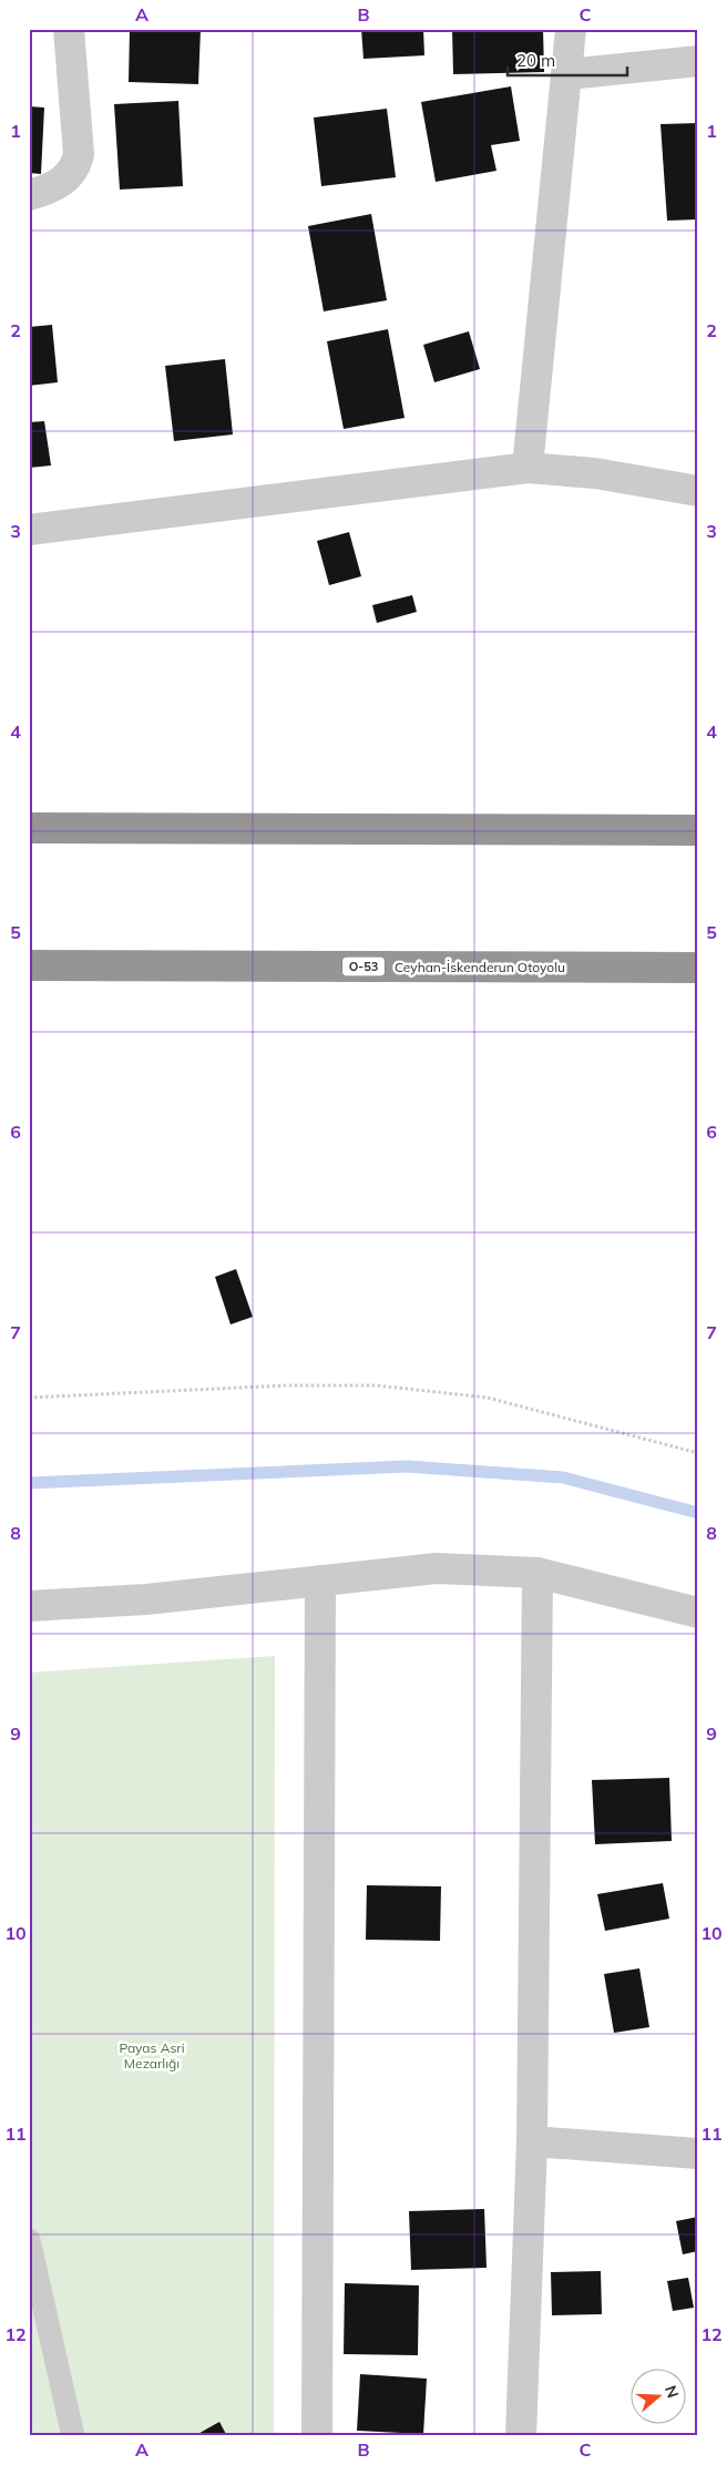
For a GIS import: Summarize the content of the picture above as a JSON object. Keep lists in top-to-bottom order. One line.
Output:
{"streets":{"highway":["O-53","Ceyhan-İskenderun Otoyolu"]},"parks":["Payas Asri Mezarlığı"],"scale_bar":"20 m","north":"right","grid":{"columns":["A","B","C"],"rows":["1","2","3","4","5","6","7","8","9","10","11","12"]}}
